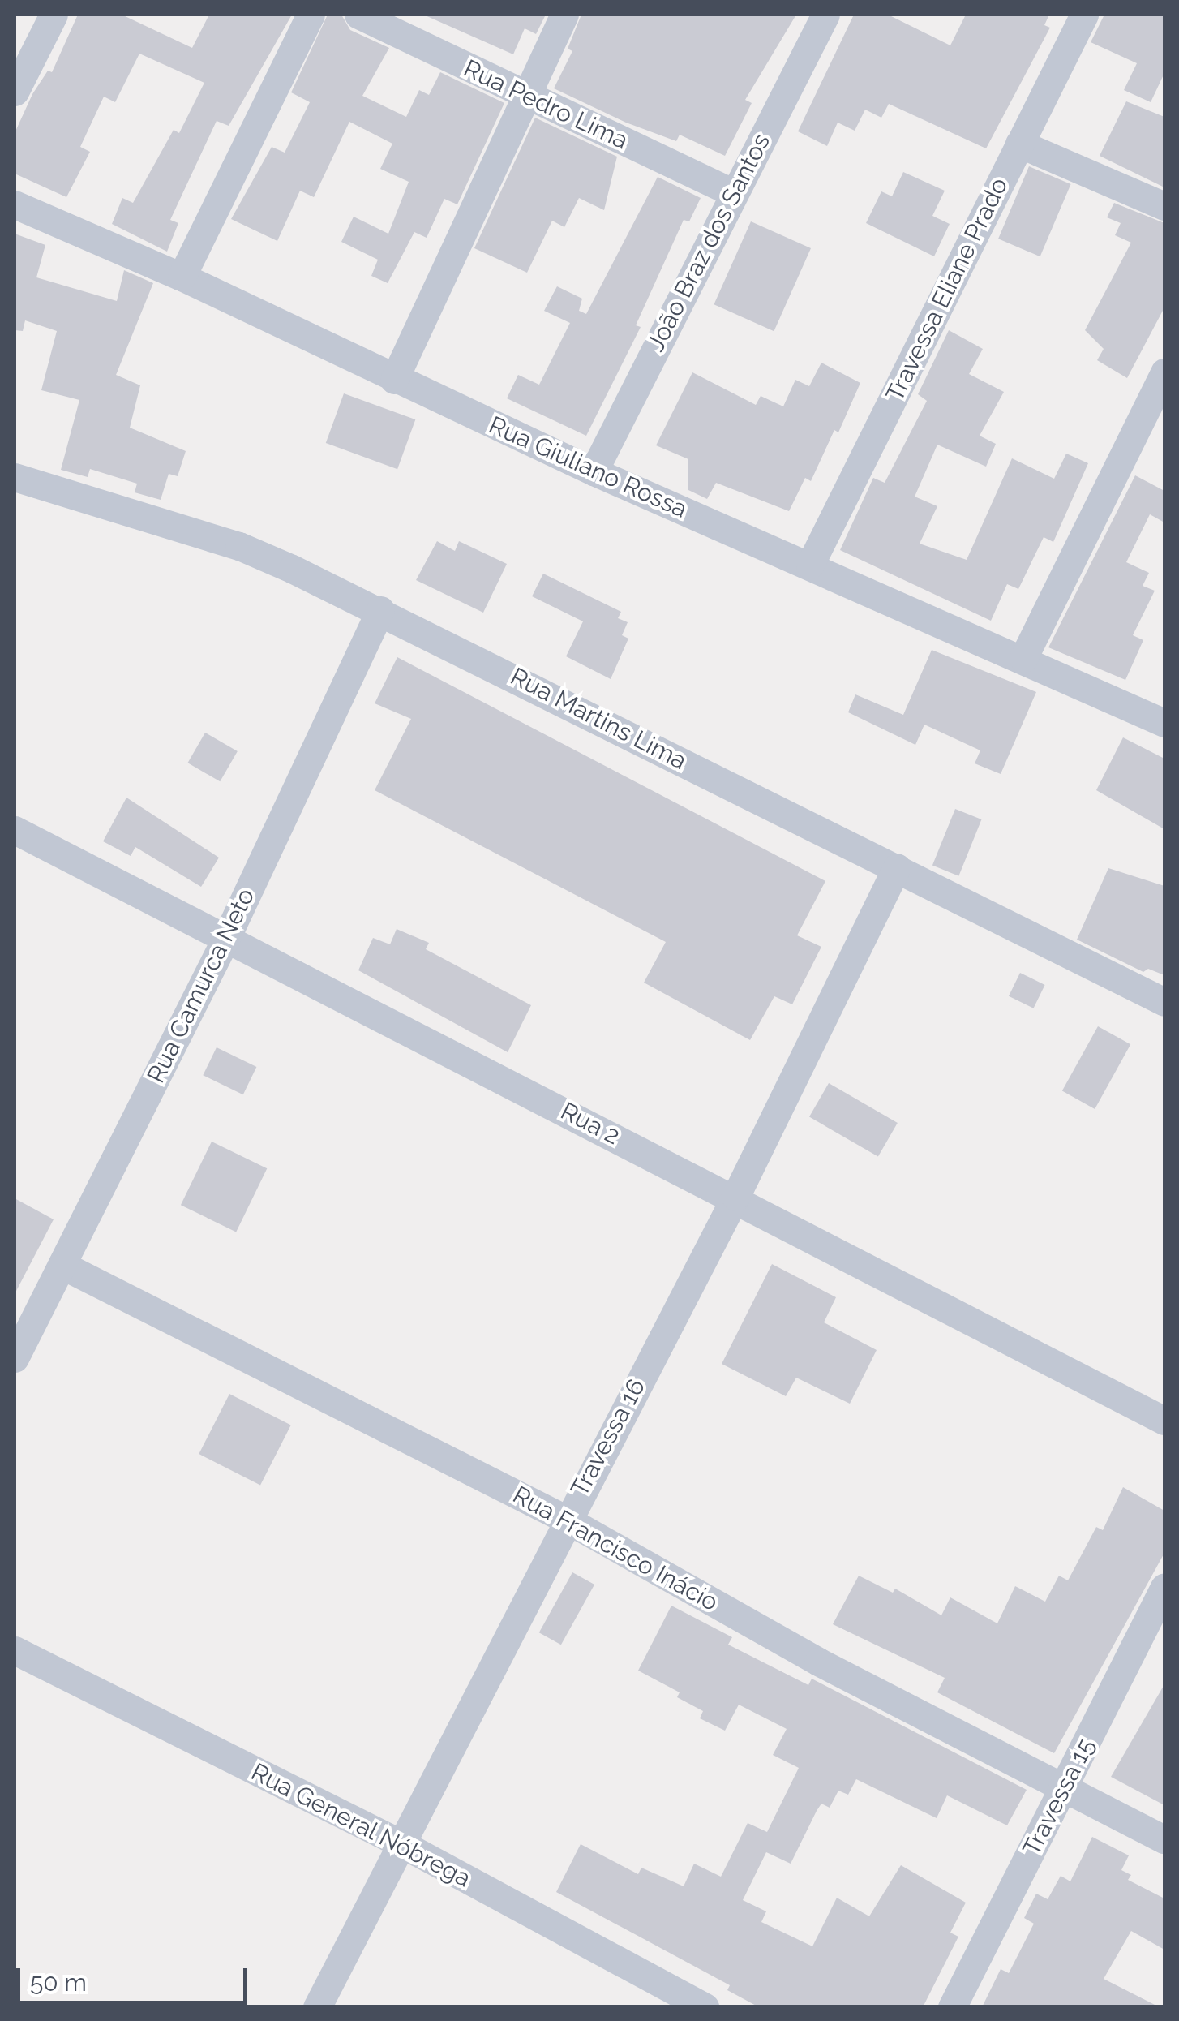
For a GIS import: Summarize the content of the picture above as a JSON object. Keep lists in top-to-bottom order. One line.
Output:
{"streets":{"street":["Rua Pedro Lima","João Braz dos Santos","Travessa Eliane Prado","Rua Giuliano Rossa","Rua Martins Lima","Rua Camurca Neto","Rua 2","Travessa 16","Rua Francisco Inácio","Travessa 15","Rua General Nóbrega"]},"crossings":[["Rua Pedro Lima","João Braz dos Santos"],["João Braz dos Santos","Rua Giuliano Rossa"],["Travessa Eliane Prado","Rua Giuliano Rossa"],["Rua Martins Lima","Rua Camurca Neto"],["Rua Martins Lima","Travessa 16"],["Rua Camurca Neto","Rua 2"],["Rua Camurca Neto","Rua Francisco Inácio"],["Rua 2","Travessa 16"],["Travessa 16","Rua Francisco Inácio"],["Travessa 16","Rua General Nóbrega"],["Rua Francisco Inácio","Travessa 15"]],"scale_bar":"50 m"}
